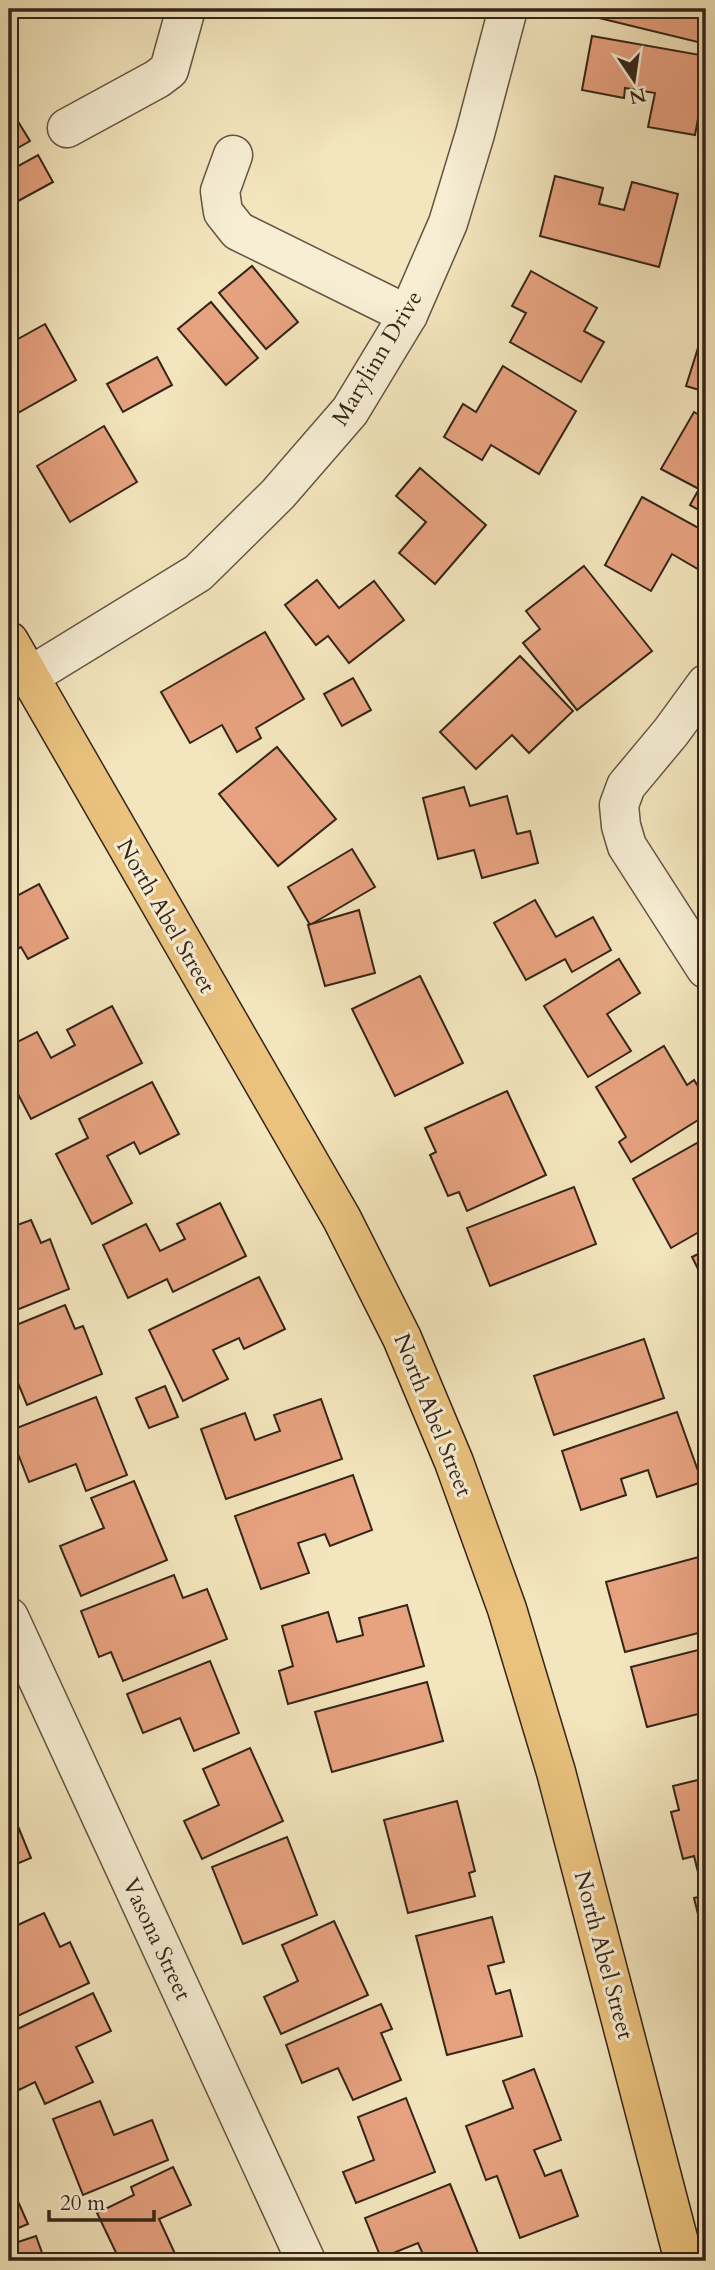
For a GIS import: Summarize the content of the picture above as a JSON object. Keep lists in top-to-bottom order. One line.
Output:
{"streets":{"main road":["North Abel Street"],"street":["Marylinn Drive","Vasona Street"]},"crossings":[["Marylinn Drive","North Abel Street"]],"scale_bar":"20 m","north":"bottom"}
